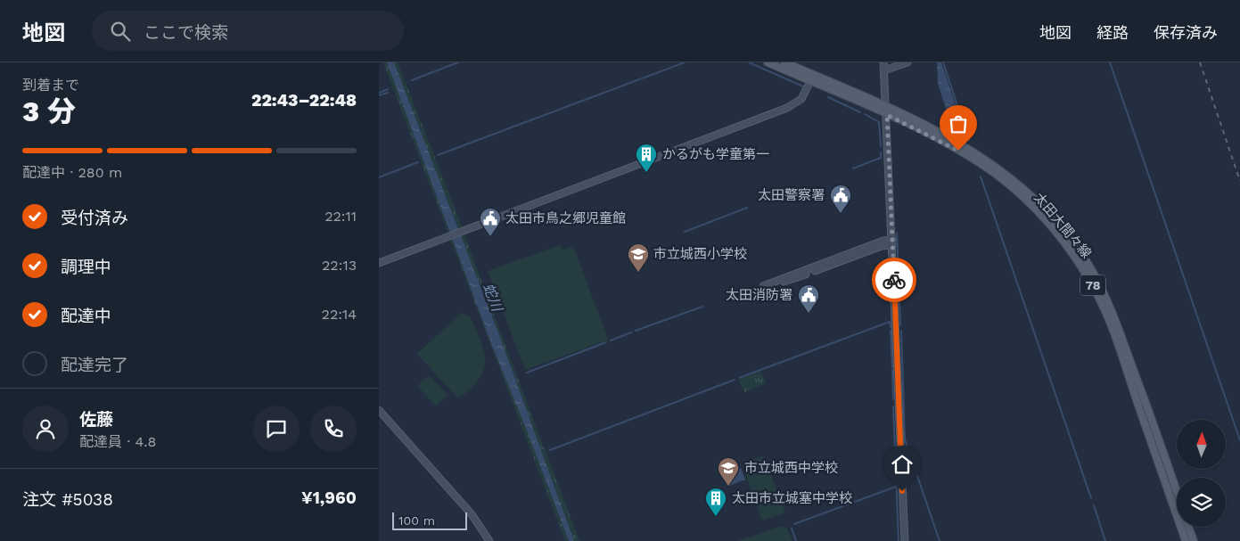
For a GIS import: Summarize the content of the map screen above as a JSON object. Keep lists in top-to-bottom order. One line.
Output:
{"streets":{"main road":["太田大間々線","78"]},"water":["蛇川"],"places":{"building":["かるがも学童第一","太田市立城塞中学校"],"public building":["太田警察署","太田市鳥之郷児童館","太田消防署"],"school or university":["市立城西小学校","市立城西中学校"]},"scale_bar":"100 m","north":"top","page":{"header":"地図","search":"ここで検索","nav":["地図","経路","保存済み"],"heading":["3 分","到着まで","22:43–22:48"],"panel":["佐藤","配達員 · 4.8","注文 #5038","¥1,960"],"bar":"配達中 · 280 m","list":[["受付済み","22:11"],["調理中","22:13"],["配達中","22:14"],"配達完了"],"scale":"100 m"}}
